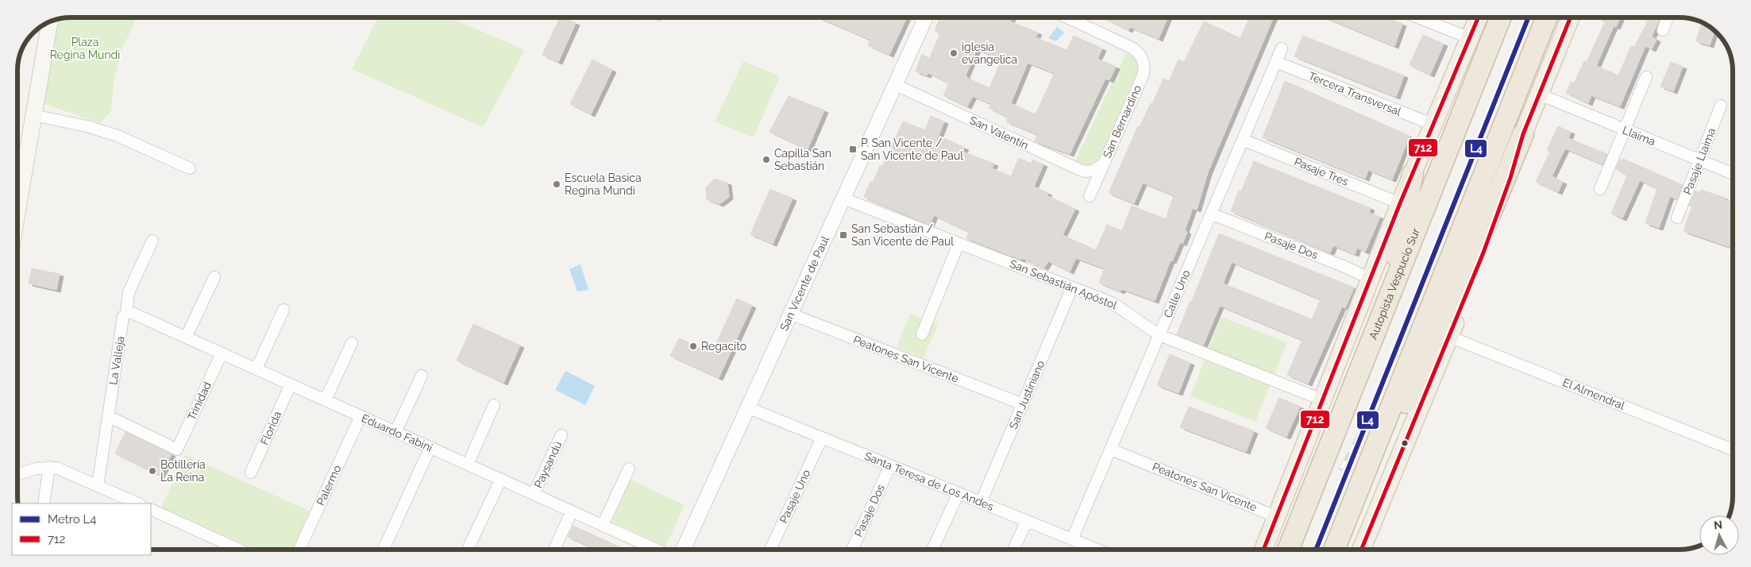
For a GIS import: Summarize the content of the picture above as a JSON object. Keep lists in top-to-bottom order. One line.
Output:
{"streets":{"highway":["Autopista Vespucio Sur"],"street":["Tercera Transversal","San Bernardino","San Valentín","Llaima","Pasaje Llaima","Pasaje Tres","Pasaje Dos","San Vicente de Paul","San Sebastián Apóstol","Calle Uno","Peatones San Vicente","La Valleja","El Almendral","San Justiniano","Trinidad","Florida","Eduardo Fabini","Paysandú","Santa Teresa de Los Andes","Palermo","Pasaje Uno"]},"crossings":[["Tercera Transversal","Calle Uno"],["San Bernardino","San Valentín"],["San Valentín","San Vicente de Paul"],["Llaima","Pasaje Llaima"],["Pasaje Tres","Calle Uno"],["Pasaje Dos","Calle Uno"],["Pasaje Dos","Santa Teresa de Los Andes"],["San Vicente de Paul","San Sebastián Apóstol"],["San Vicente de Paul","Peatones San Vicente"],["San Vicente de Paul","Santa Teresa de Los Andes"],["San Sebastián Apóstol","Calle Uno"],["San Sebastián Apóstol","San Justiniano"],["Calle Uno","Peatones San Vicente"],["Calle Uno","Santa Teresa de Los Andes"],["Peatones San Vicente","San Justiniano"],["La Valleja","Trinidad"],["La Valleja","Eduardo Fabini"],["San Justiniano","Santa Teresa de Los Andes"],["Trinidad","Eduardo Fabini"],["Florida","Eduardo Fabini"],["Eduardo Fabini","Paysandú"],["Eduardo Fabini","Palermo"],["Santa Teresa de Los Andes","Pasaje Uno"]],"parks":["Plaza Regina Mundi"],"places":{"other":["iglesia evangelica","Capilla San Sebastián","Escuela Basica Regina Mundi","Regacito","Botillería La Reina"],"transit":["P. San Vicente / San Vicente de Paul","San Sebastián / San Vicente de Paul"]},"lines":["metro line L4","transit line 712"],"legend":["Metro L4","712"],"north":"top"}
